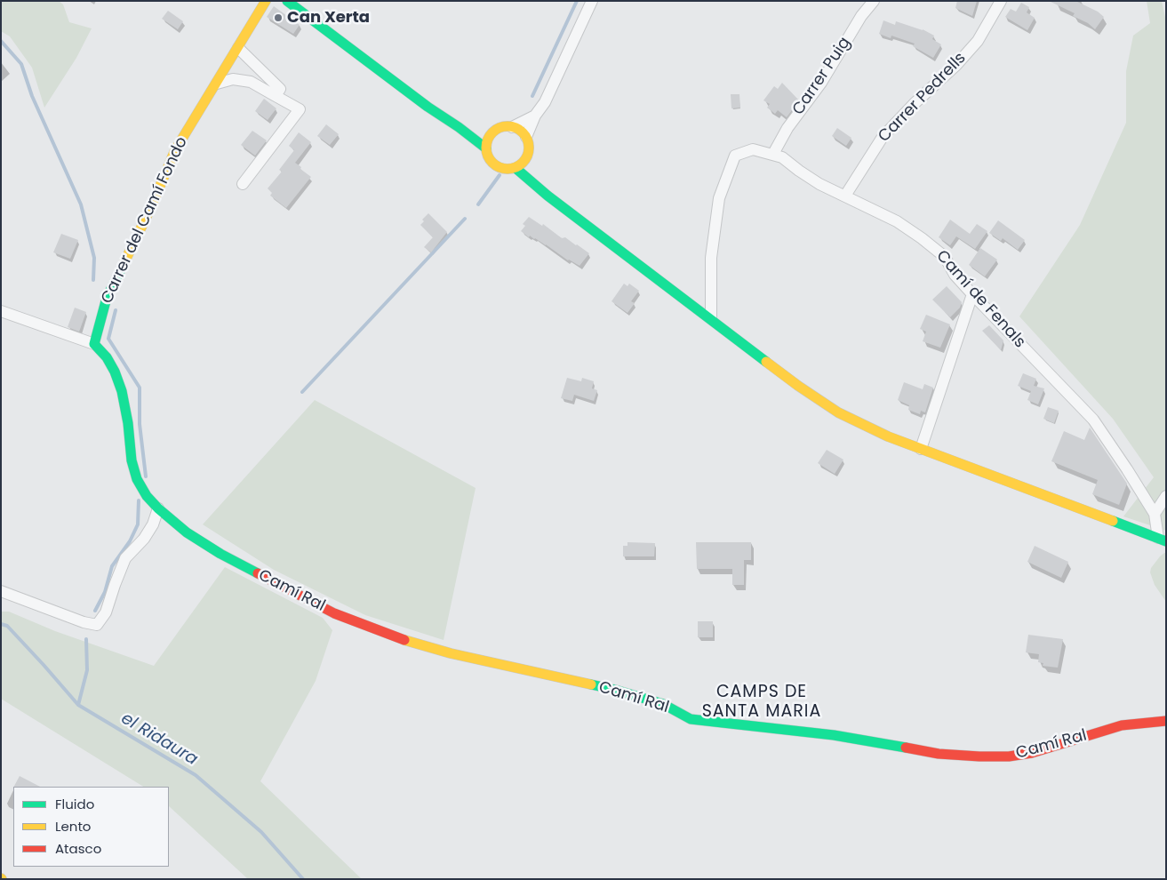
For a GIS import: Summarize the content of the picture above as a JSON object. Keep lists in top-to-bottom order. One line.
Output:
{"streets":{"street":["Carrer Puig","Carrer Pedrells","Carrer del Camí Fondo","Camí de Fenals","Camí Ral"]},"crossings":[["Carrer Puig","Camí de Fenals"],["Carrer Pedrells","Camí de Fenals"]],"districts":["CAMPS DE SANTA MARIA"],"water":["el Ridaura"],"places":["Can Xerta"],"legend":["Fluido","Lento","Atasco"]}
